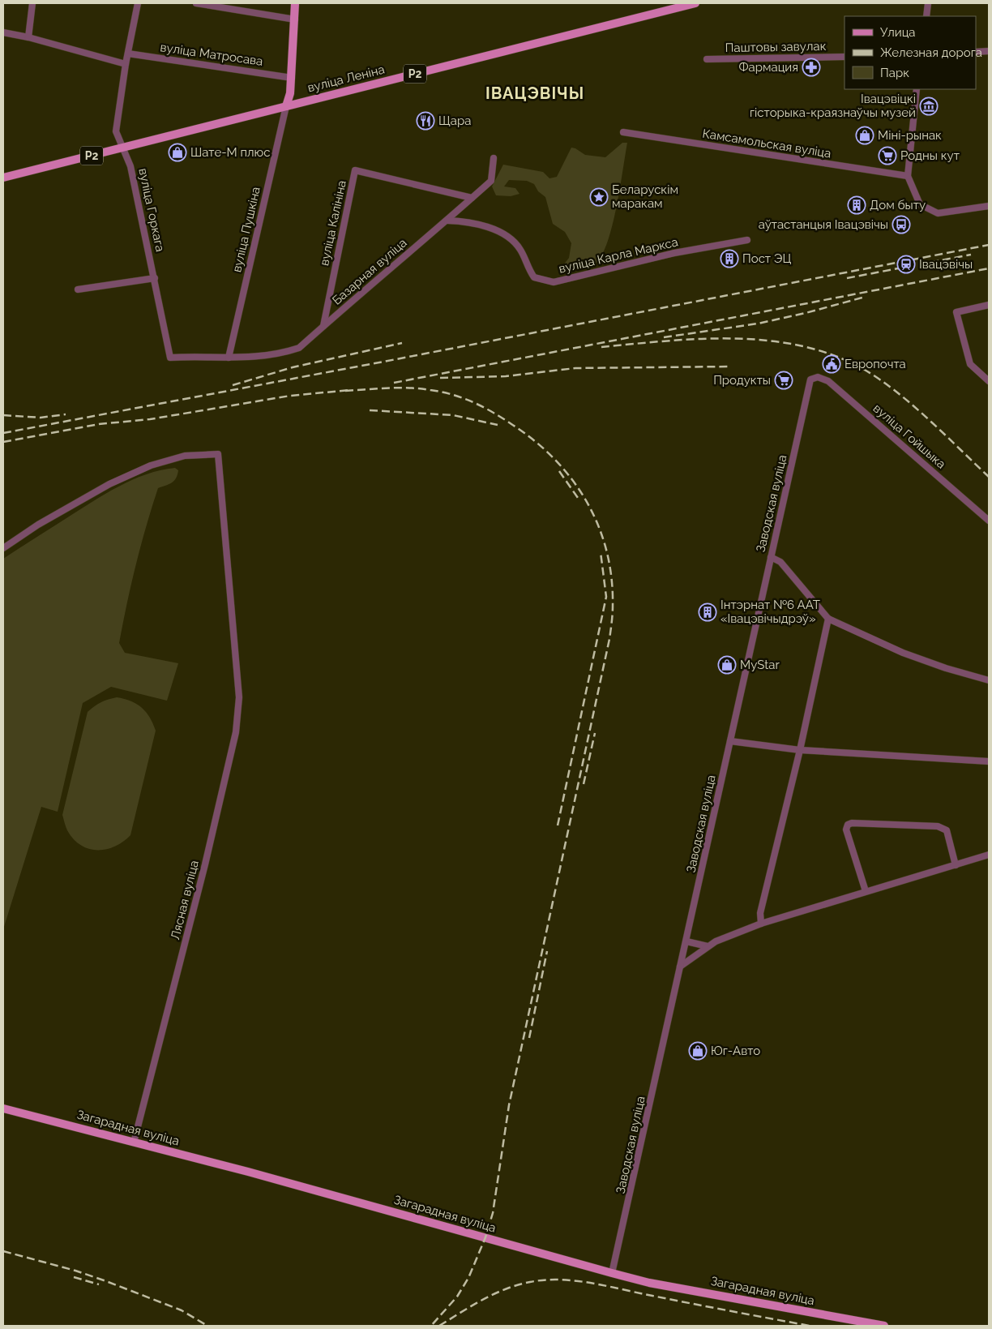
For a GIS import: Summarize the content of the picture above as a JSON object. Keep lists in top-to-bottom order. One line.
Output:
{"streets":{"main road":["Р2","вуліца Леніна","Загарадная вуліца"],"street":["Паштовы завулак","вуліца Матросава","Камсамольская вуліца","вуліца Горкага","вуліца Калініна","вуліца Пушкіна","вуліца Карла Маркса","Базарная вуліца","вуліца Гойшыка","Заводская вуліца","Лясная вуліца"]},"crossings":[["вуліца Матросава","вуліца Горкага"],["вуліца Леніна","вуліца Горкага"],["вуліца Леніна","вуліца Пушкіна"],["вуліца Горкага","вуліца Пушкіна"],["вуліца Горкага","Базарная вуліца"],["вуліца Калініна","Базарная вуліца"],["вуліца Пушкіна","Базарная вуліца"],["вуліца Карла Маркса","Базарная вуліца"],["вуліца Гойшыка","Заводская вуліца"],["Заводская вуліца","Загарадная вуліца"],["Лясная вуліца","Загарадная вуліца"]],"districts":["ІВАЦЭВІЧЫ"],"places":{"pharmacy":["Фармация"],"museum":["Івацэвіцкі гісторыка-краязнаўчы музей"],"restaurant":["Щара"],"shop":["Міні-рынак","Шате-М плюс","MyStar","Юг-Авто"],"supermarket":["Родны кут","Продукты"],"place":["Беларускім маракам"],"building":["Дом быту","Пост ЭЦ","Інтэрнат №6 ААТ «Івацэвічыдрэў»"],"bus stop":["аўтастанцыя Івацэвічы"],"station":["Івацэвічы"],"public building":["Европочта"]},"legend":["Улица","Железная дорога","Парк"]}
